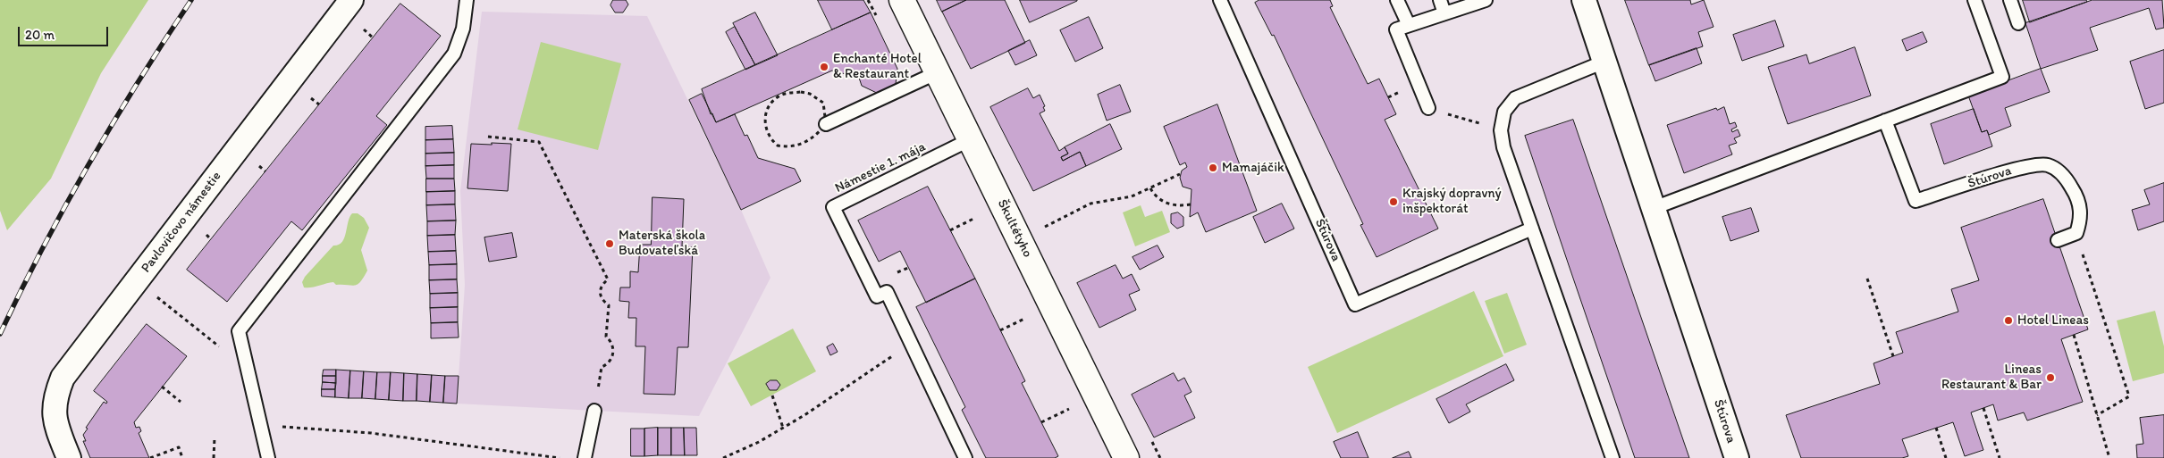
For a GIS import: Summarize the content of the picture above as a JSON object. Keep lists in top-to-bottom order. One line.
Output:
{"streets":{"street":["Štúrova","Pavlovičovo námestie","Škultétyho"],"lane":["Námestie 1. mája"]},"crossings":[["Námestie 1. mája","Škultétyho"]],"places":["Enchanté Hotel & Restaurant","Mamajáčik","Krajský dopravný inšpektorát","Materská škola Budovateľská","Hotel Lineas","Lineas Restaurant & Bar"],"scale_bar":"20 m"}
